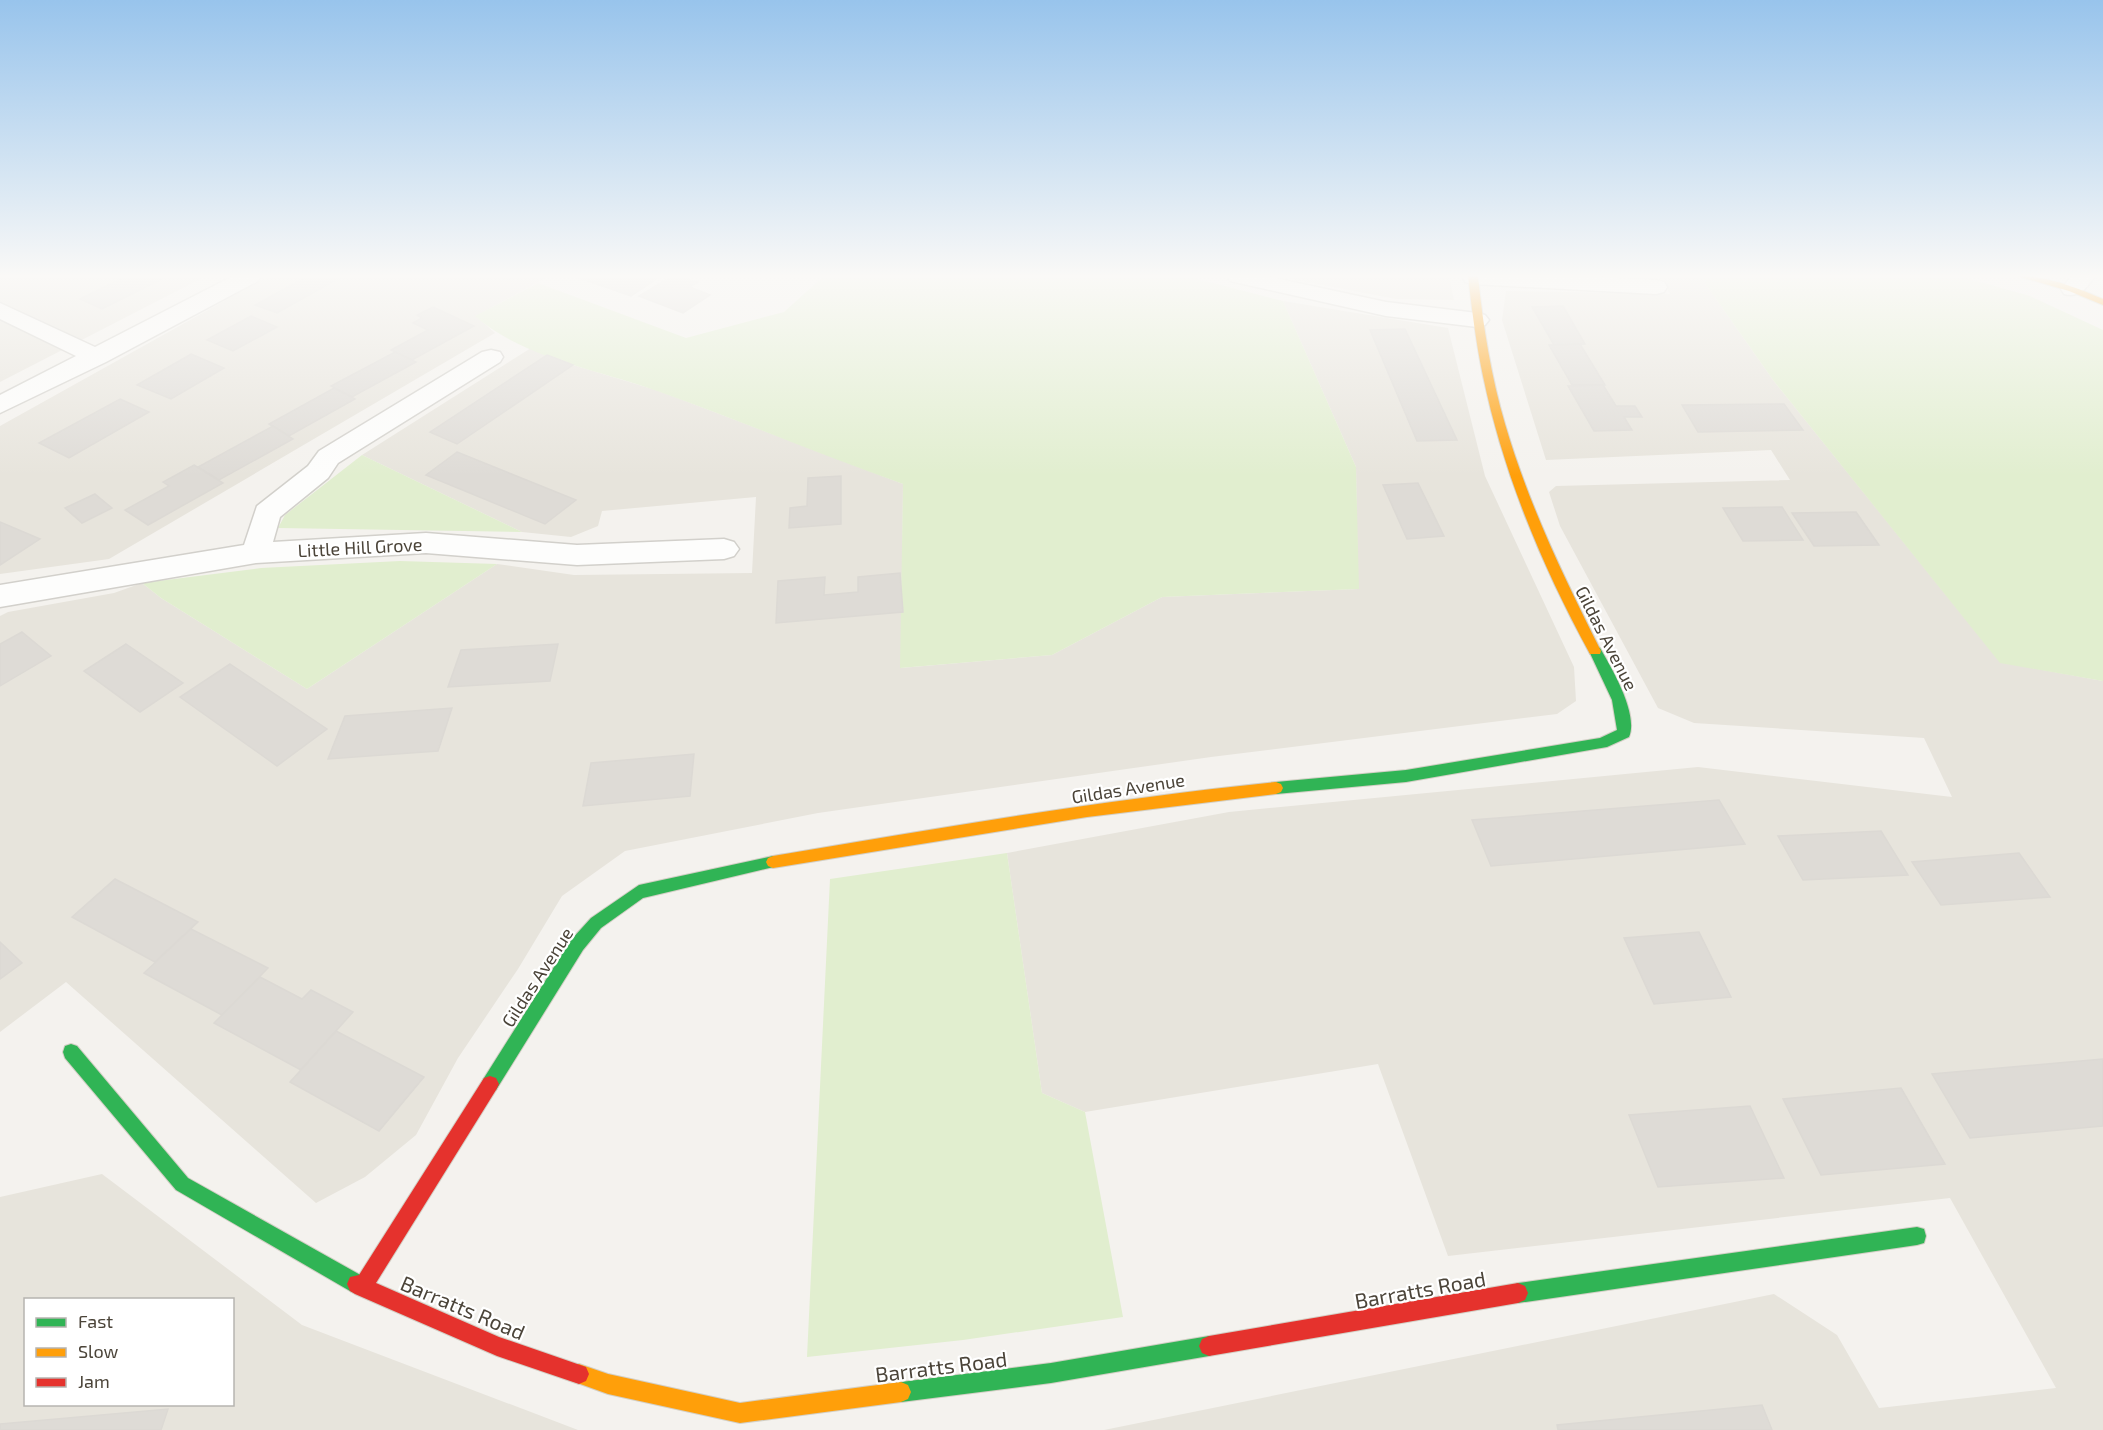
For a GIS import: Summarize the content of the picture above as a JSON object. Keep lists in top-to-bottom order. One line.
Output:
{"streets":{"street":["Little Hill Grove","Gildas Avenue","Barratts Road"]},"crossings":[["Gildas Avenue","Barratts Road"]],"legend":["Fast","Slow","Jam"]}
